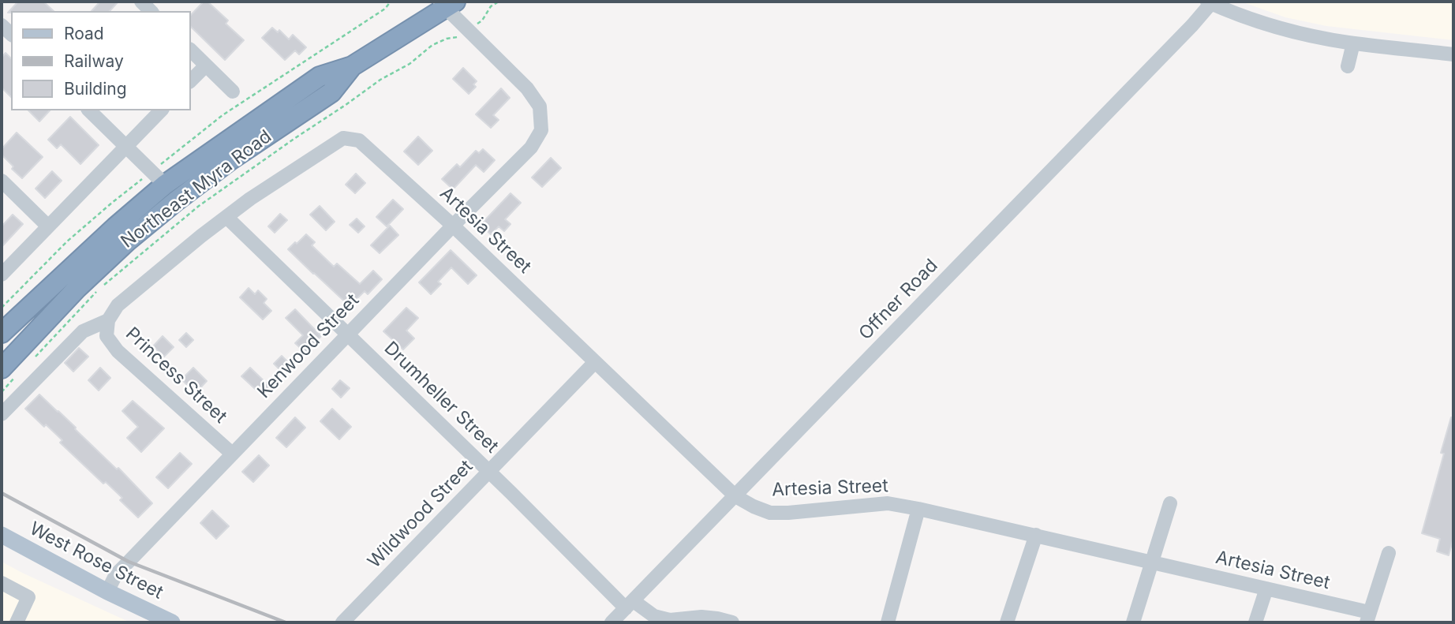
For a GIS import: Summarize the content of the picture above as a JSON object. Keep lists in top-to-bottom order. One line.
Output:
{"streets":{"highway":["Northeast Myra Road"],"main road":["West Rose Street"],"street":["Artesia Street","Offner Road","Kenwood Street","Princess Street","Drumheller Street","Wildwood Street"]},"crossings":[["Artesia Street","Offner Road"],["Artesia Street","Kenwood Street"],["Artesia Street","Drumheller Street"],["Artesia Street","Wildwood Street"],["Offner Road","Drumheller Street"],["Kenwood Street","Princess Street"],["Kenwood Street","Drumheller Street"],["Kenwood Street","West Rose Street"],["Drumheller Street","Wildwood Street"]],"legend":["Road","Railway","Building"]}
